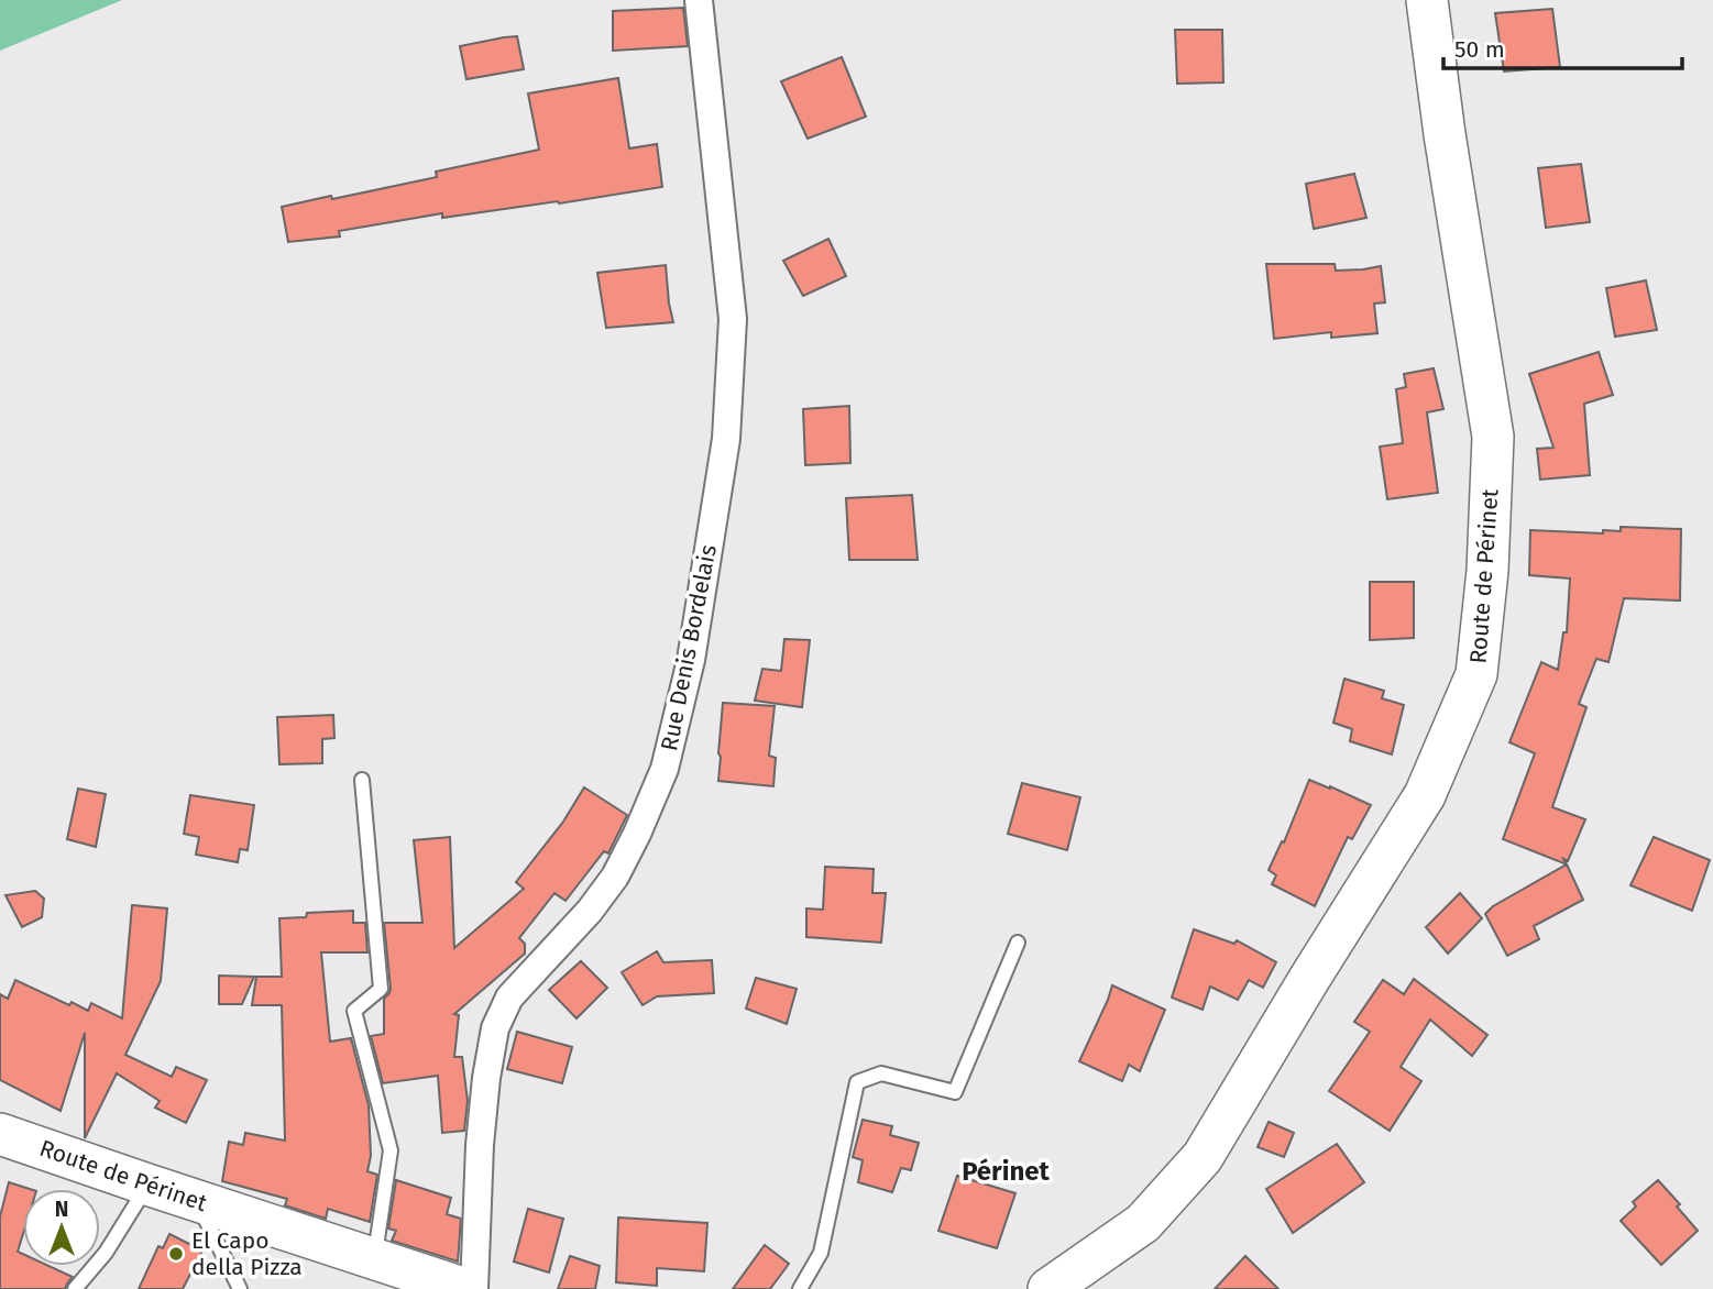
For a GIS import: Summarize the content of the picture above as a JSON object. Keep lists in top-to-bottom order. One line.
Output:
{"streets":{"main road":["Route de Périnet"],"street":["Rue Denis Bordelais"]},"districts":["Périnet"],"places":["El Capo della Pizza"],"scale_bar":"50 m","north":"top"}
